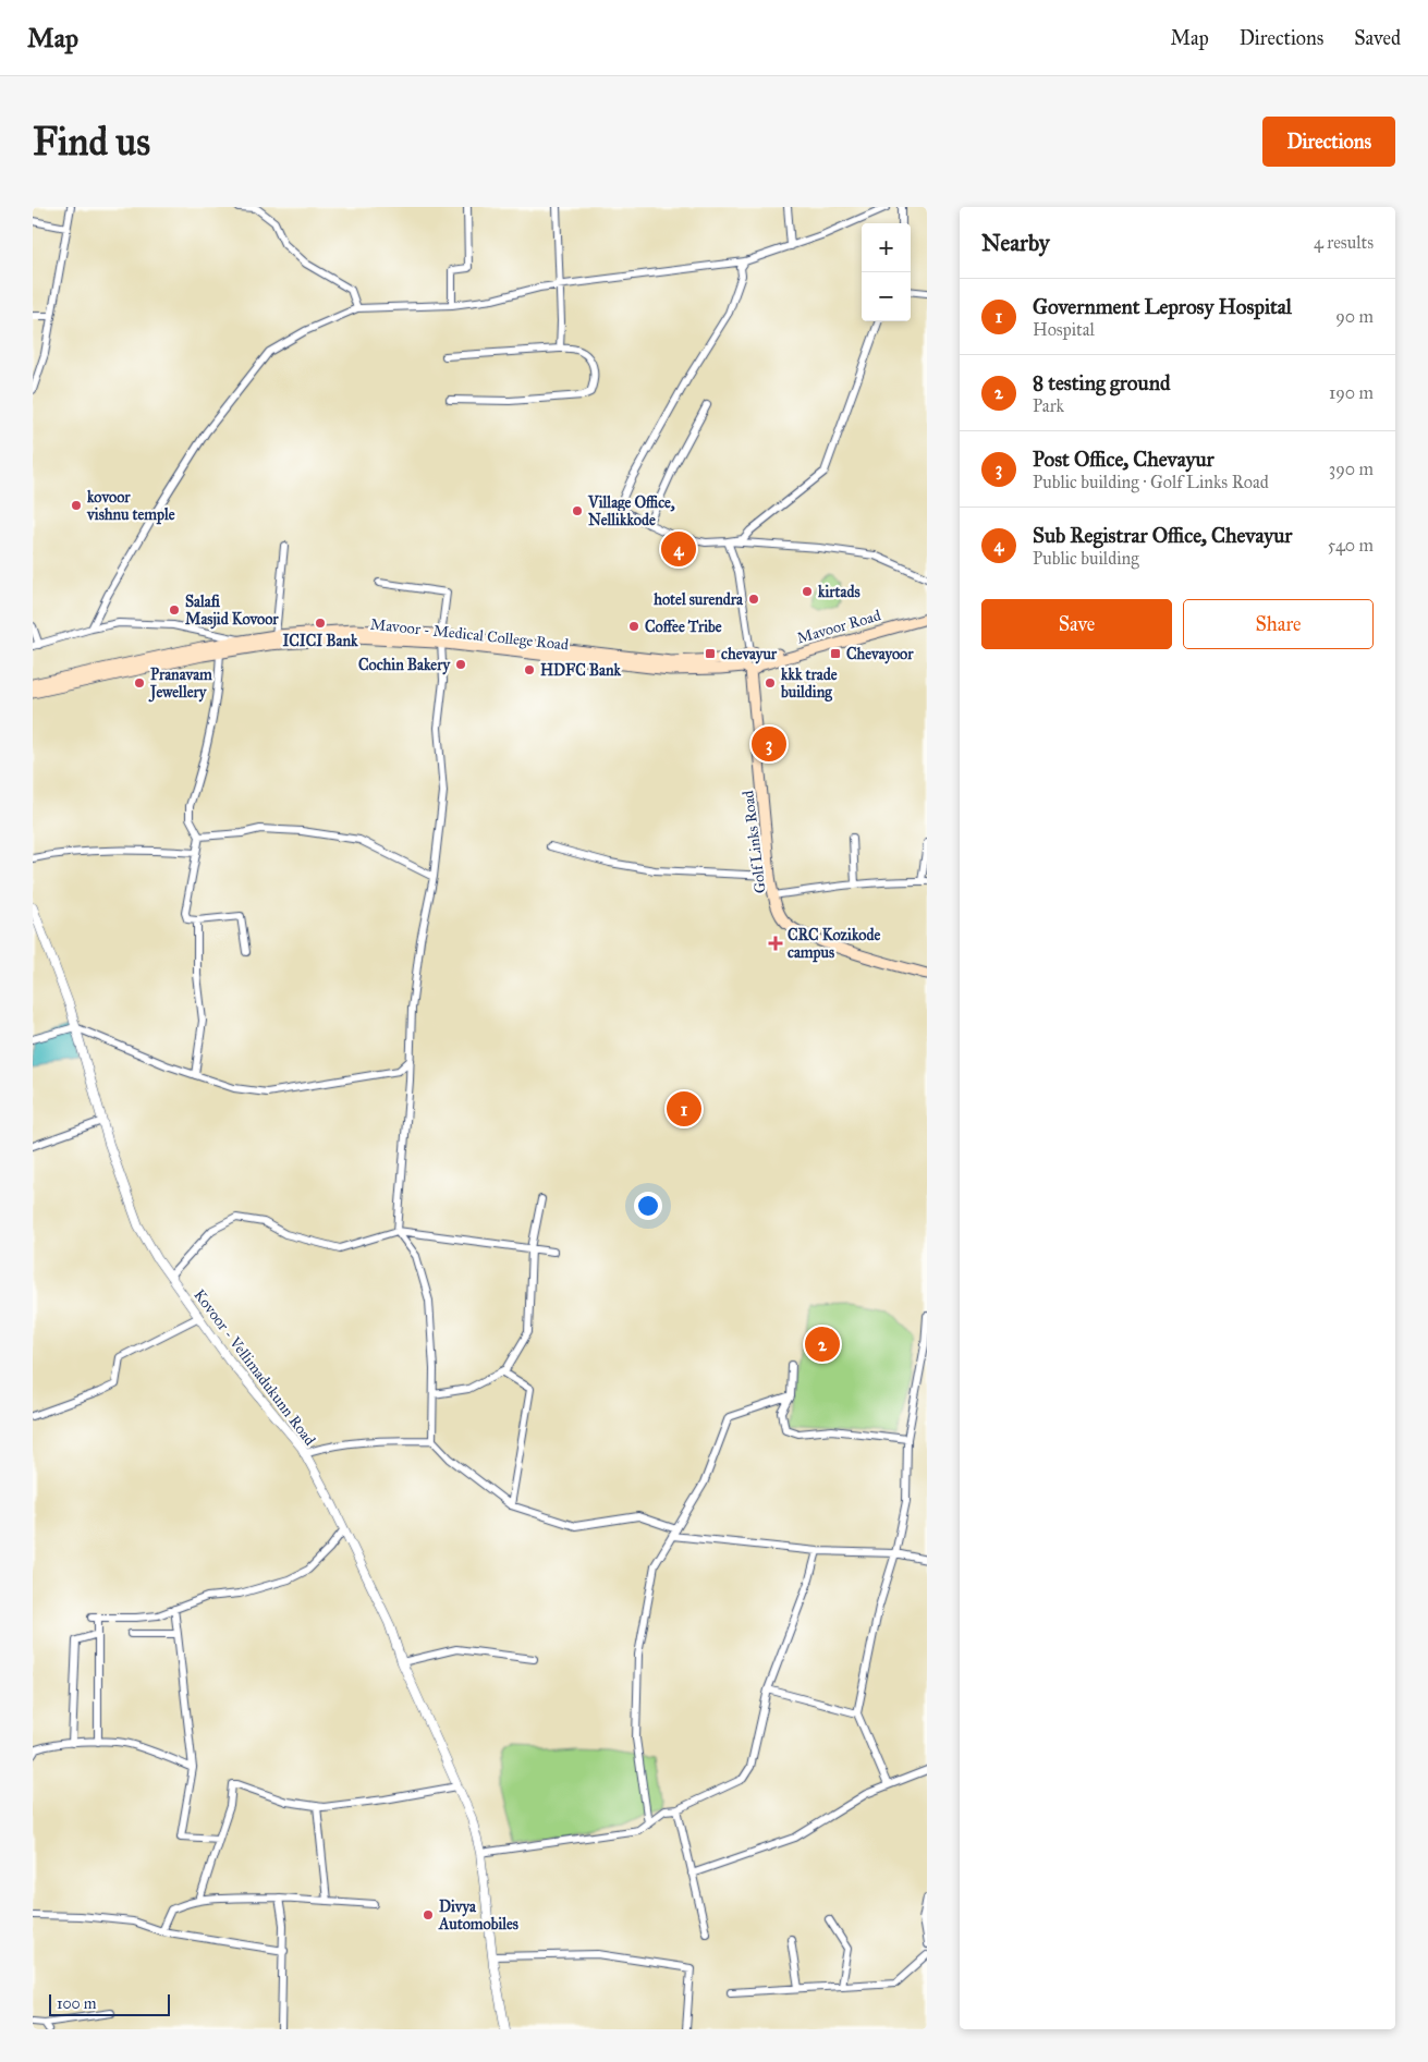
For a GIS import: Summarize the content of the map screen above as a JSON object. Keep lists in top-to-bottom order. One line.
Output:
{"streets":{"main road":["Mavoor Road","Mavoor - Medical College Road","Golf Links Road"],"street":["Kovoor - Vellimadukunn Road"]},"crossings":[["Mavoor Road","Mavoor - Medical College Road"],["Mavoor Road","Golf Links Road"],["Mavoor - Medical College Road","Golf Links Road"]],"places":{"other":["kovoor vishnu temple","Village Office, Nellikkode","kirtads","hotel surendra","Salafi Masjid Kovoor","ICICI Bank","Coffee Tribe","Cochin Bakery","HDFC Bank","Pranavam Jewellery","kkk trade building","Divya Automobiles"],"transit":["chevayur","Chevayoor"],"health":["CRC Kozikode campus"]},"scale_bar":"100 m","page":{"header":"Map","nav":["Map","Directions","Saved"],"buttons":["Directions",["Save","Share"]],"title":"Find us","heading":["Nearby","4 results"],"map_buttons":["+","−"],"list":[{"mark":"1","name":"Government Leprosy Hospital","note":"Hospital","value":"90 m"},{"mark":"2","name":"8 testing ground","note":"Park","value":"190 m"},{"mark":"3","name":"Post Office, Chevayur","note":"Public building · Golf Links Road","value":"390 m"},{"mark":"4","name":"Sub Registrar Office, Chevayur","note":"Public building","value":"540 m"}],"pins":["4","3","1","2"],"scale":"100 m"}}
